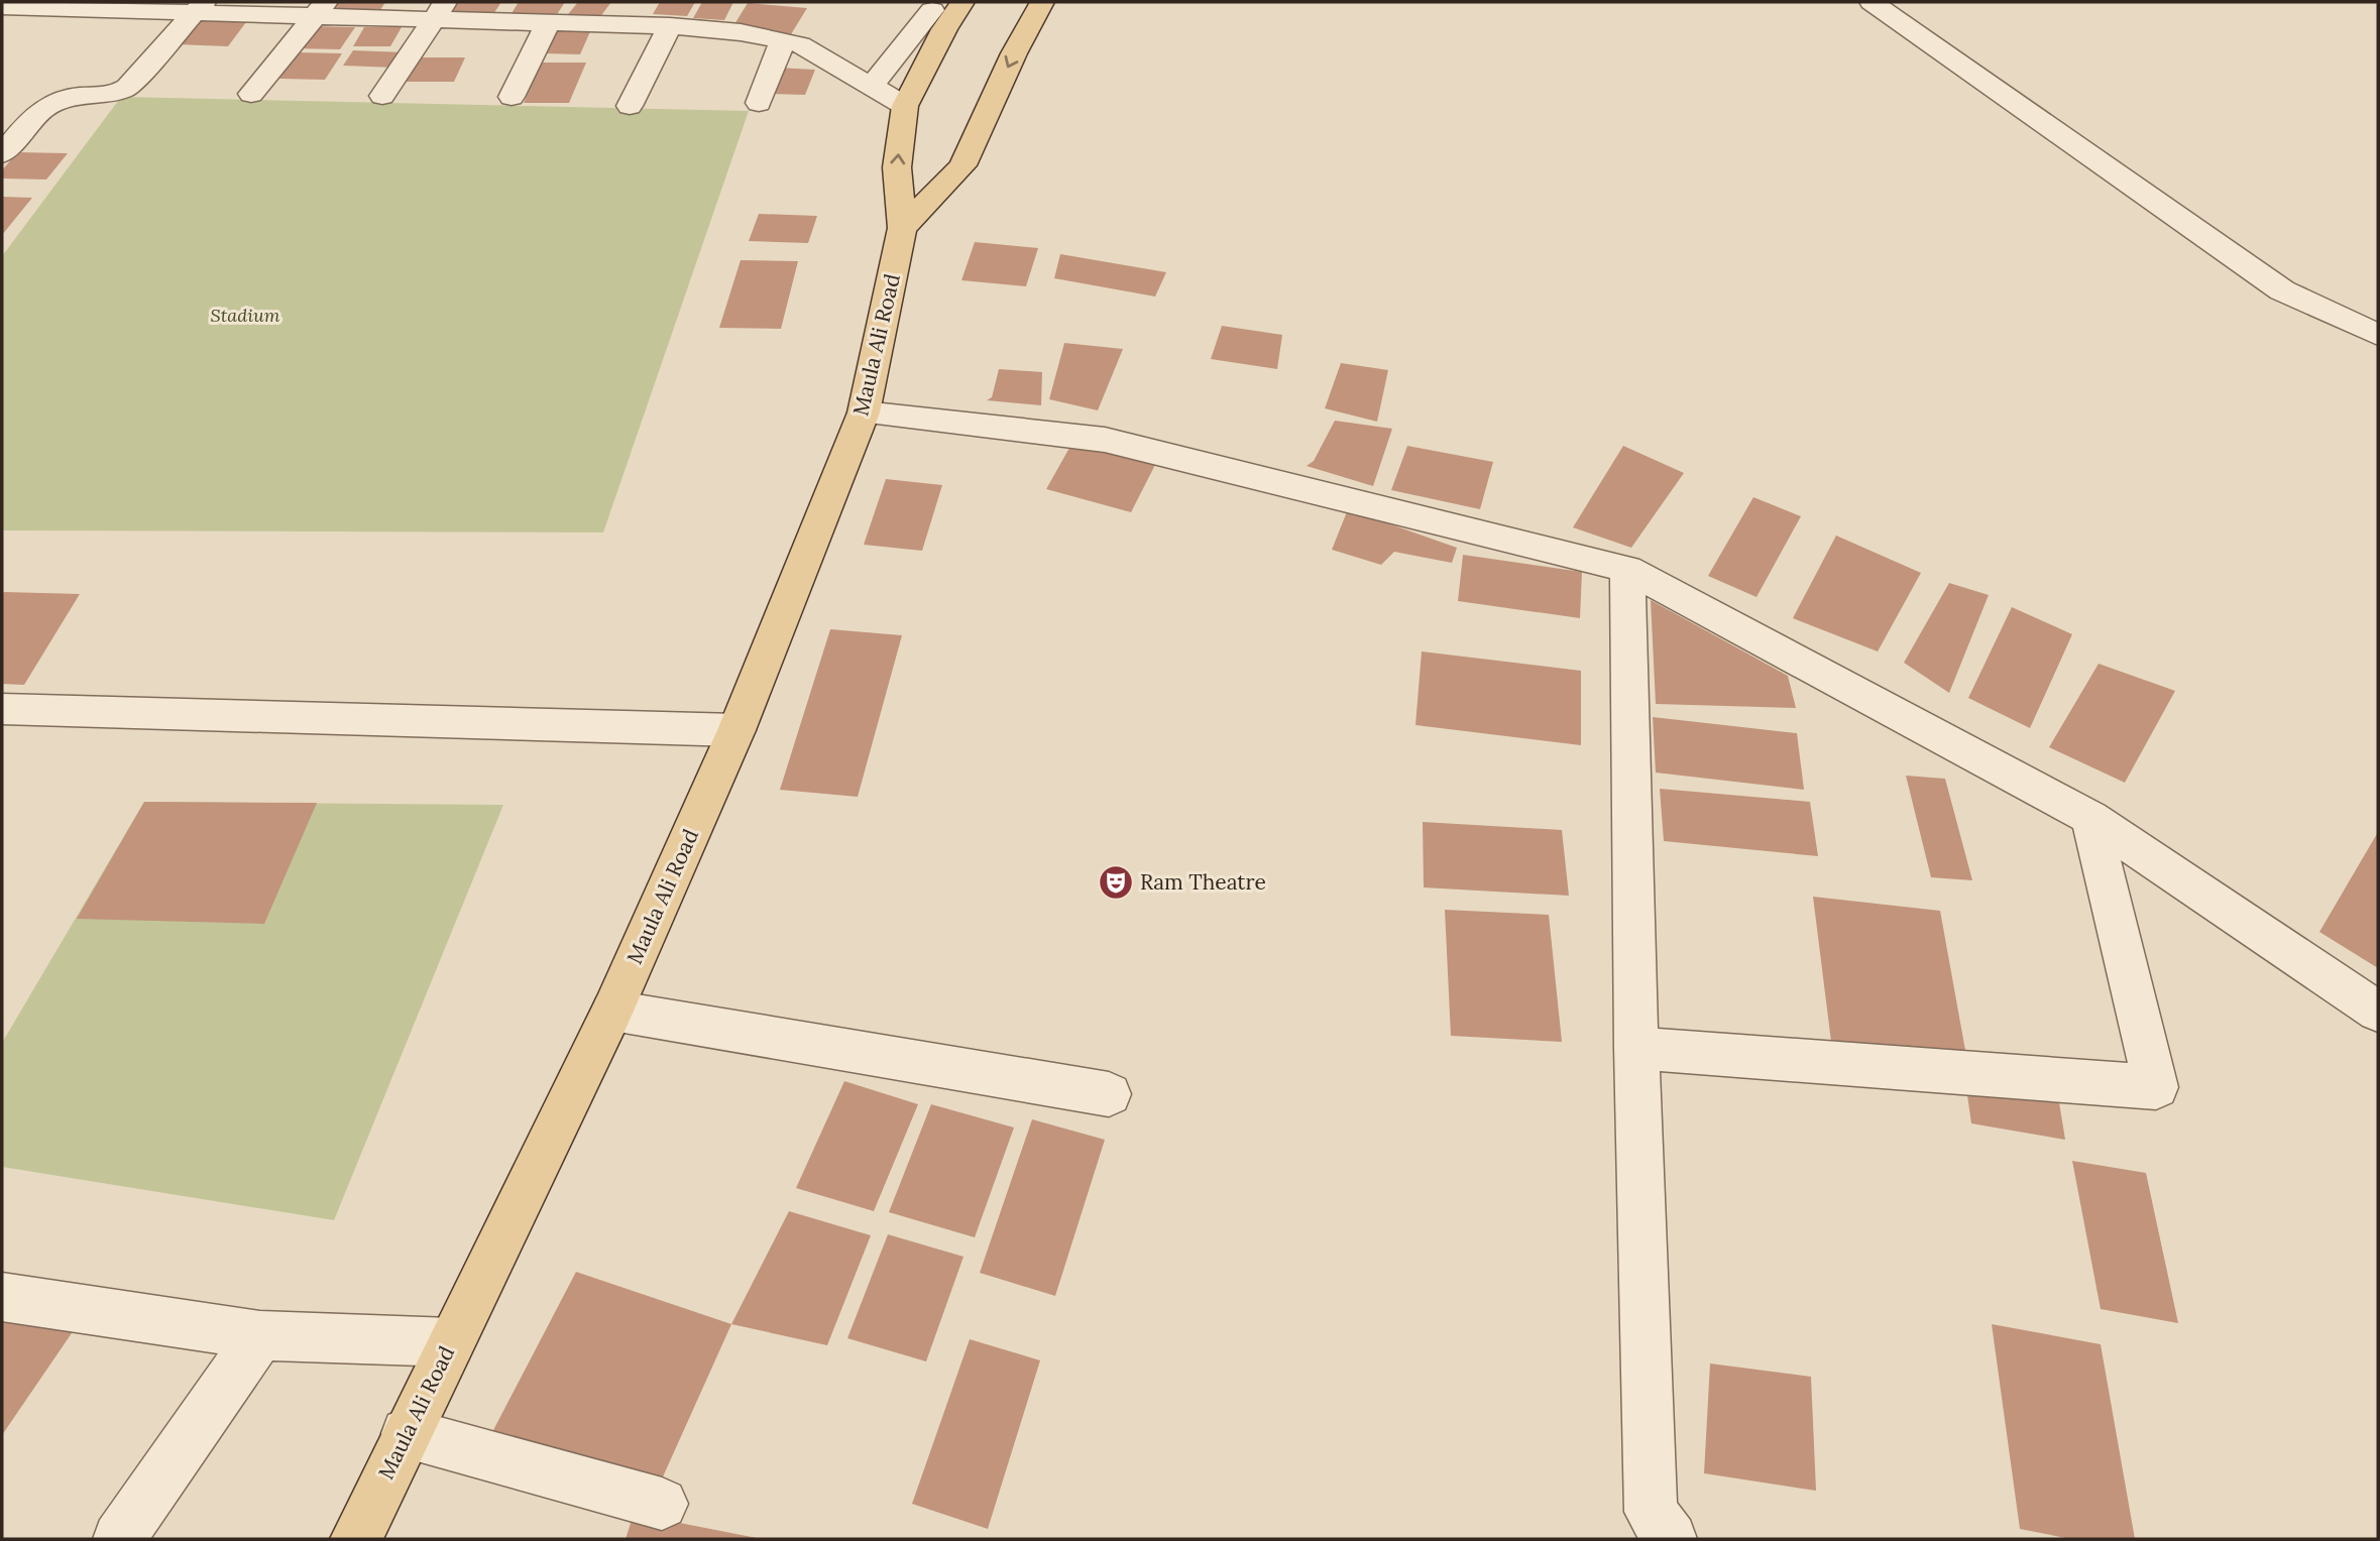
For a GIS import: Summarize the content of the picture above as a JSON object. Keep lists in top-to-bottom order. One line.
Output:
{"streets":{"main road":["Maula Ali Road"]},"parks":["Stadium"],"places":{"theatre":["Ram Theatre"]}}
